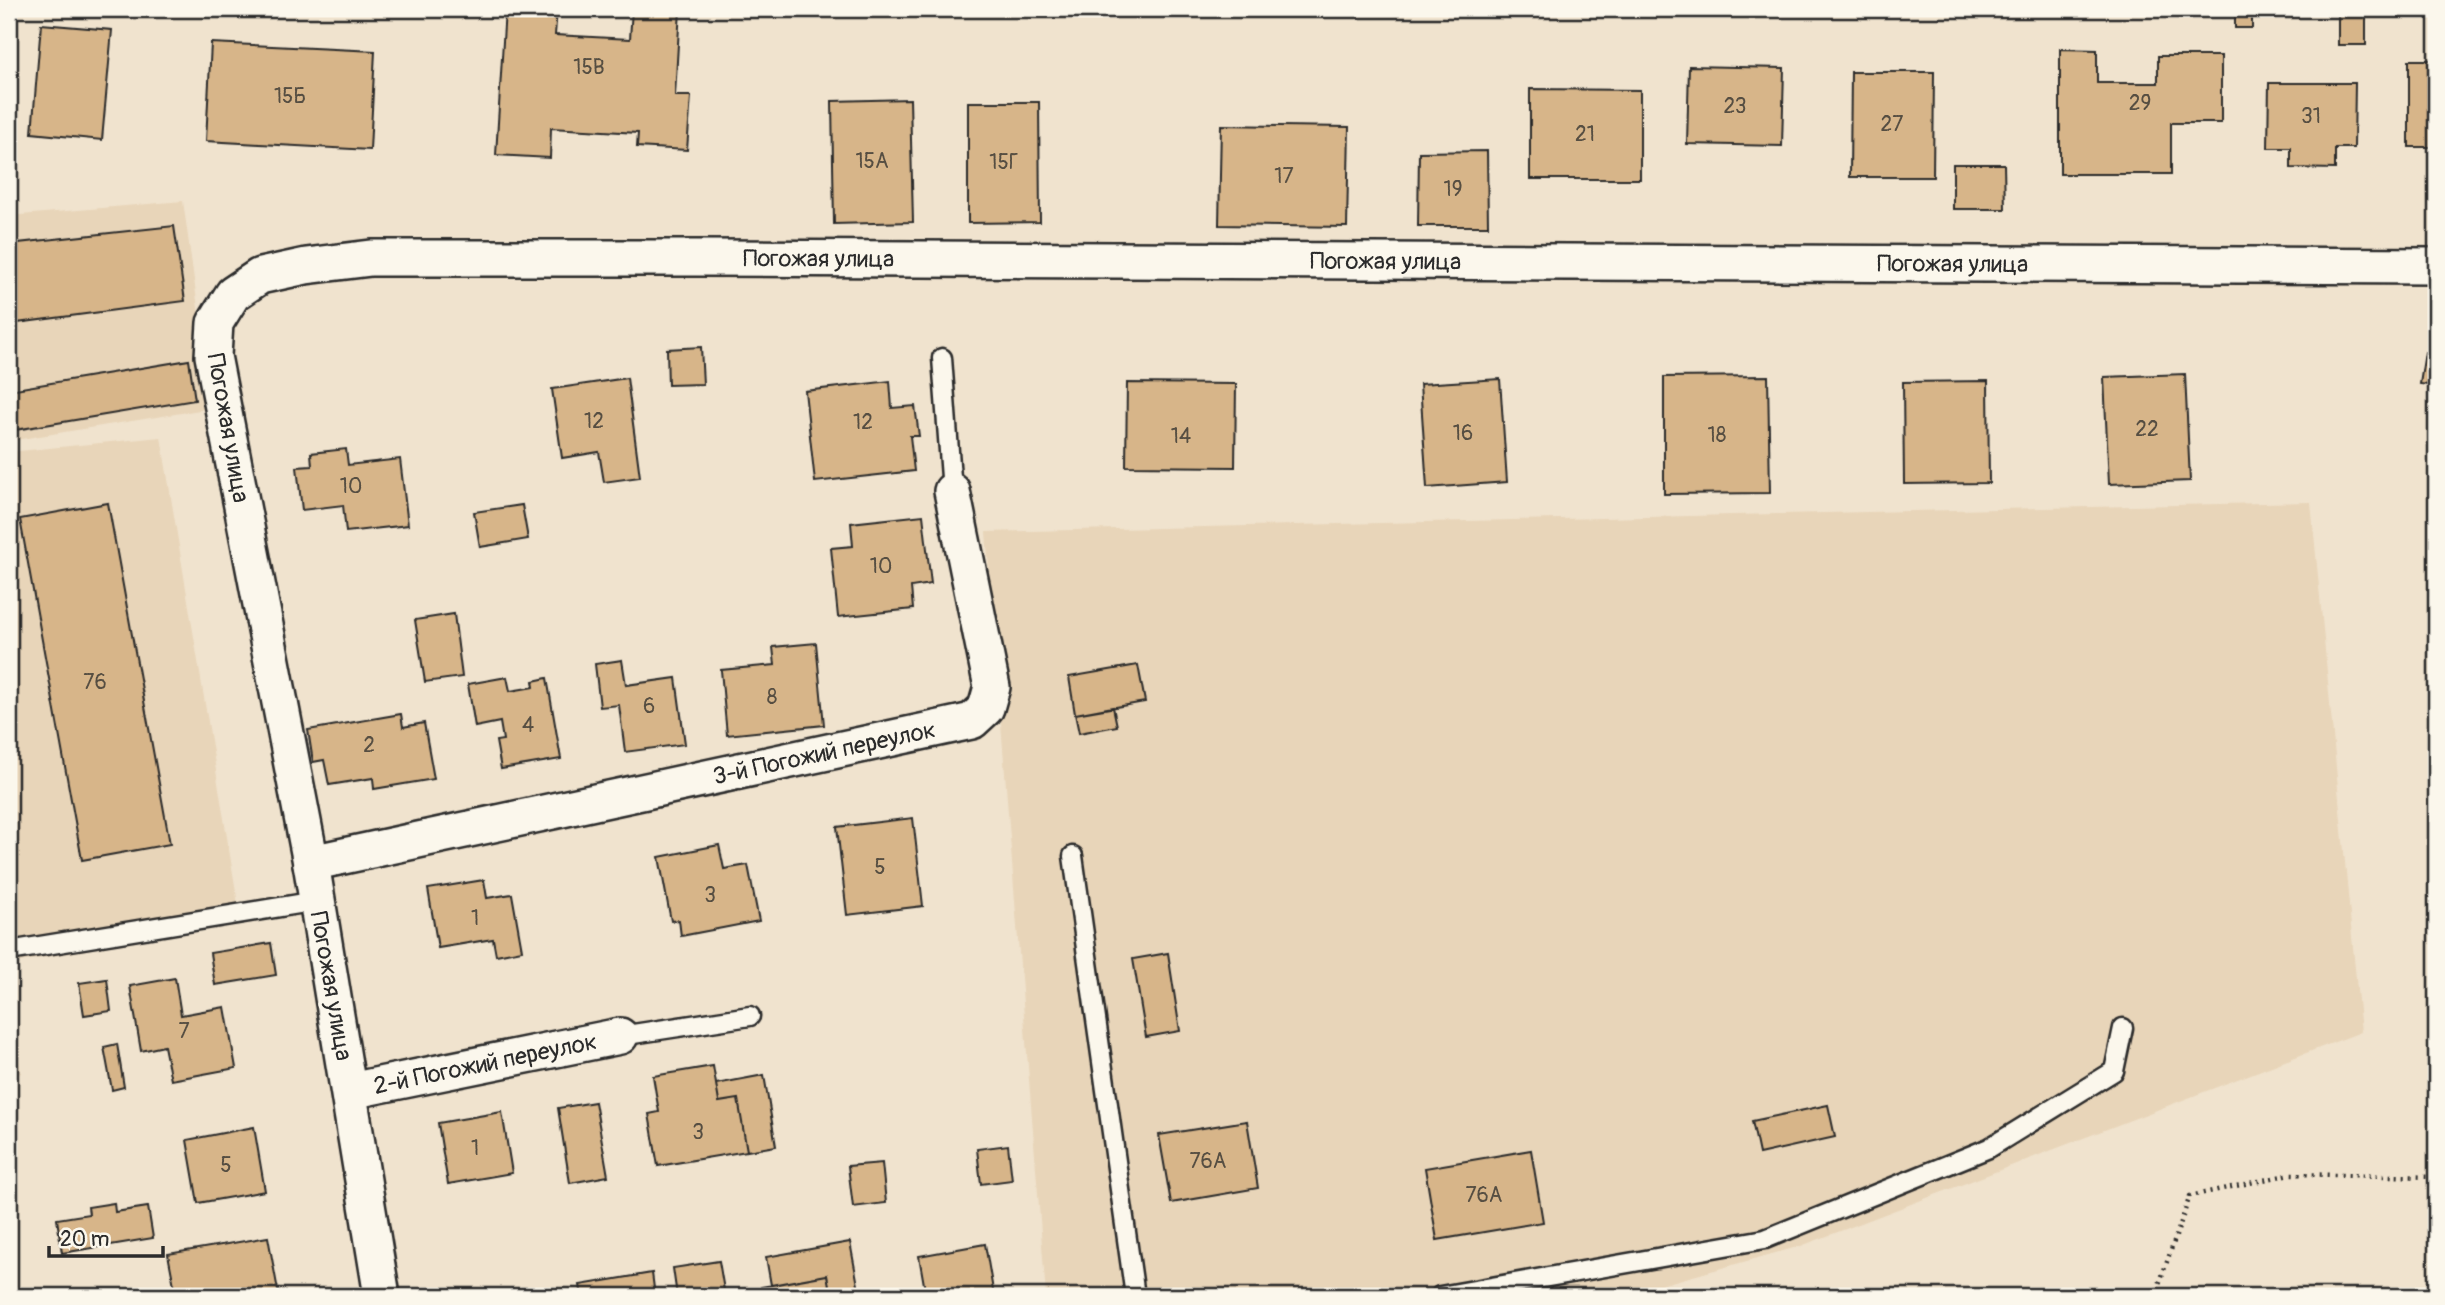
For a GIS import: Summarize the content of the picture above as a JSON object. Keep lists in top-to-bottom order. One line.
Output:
{"streets":{"street":["Погожая улица","3-й Погожий переулок","2-й Погожий переулок"]},"crossings":[["Погожая улица","3-й Погожий переулок"],["Погожая улица","2-й Погожий переулок"]],"house_numbers":["15В","15Б","29","23","31","27","21","15А","15Г","17","19","12","12","22","16","18","14","10","10","76","8","6","4","2","5","3","1","7","3","1","76А","5","76А"],"scale_bar":"20 m"}
